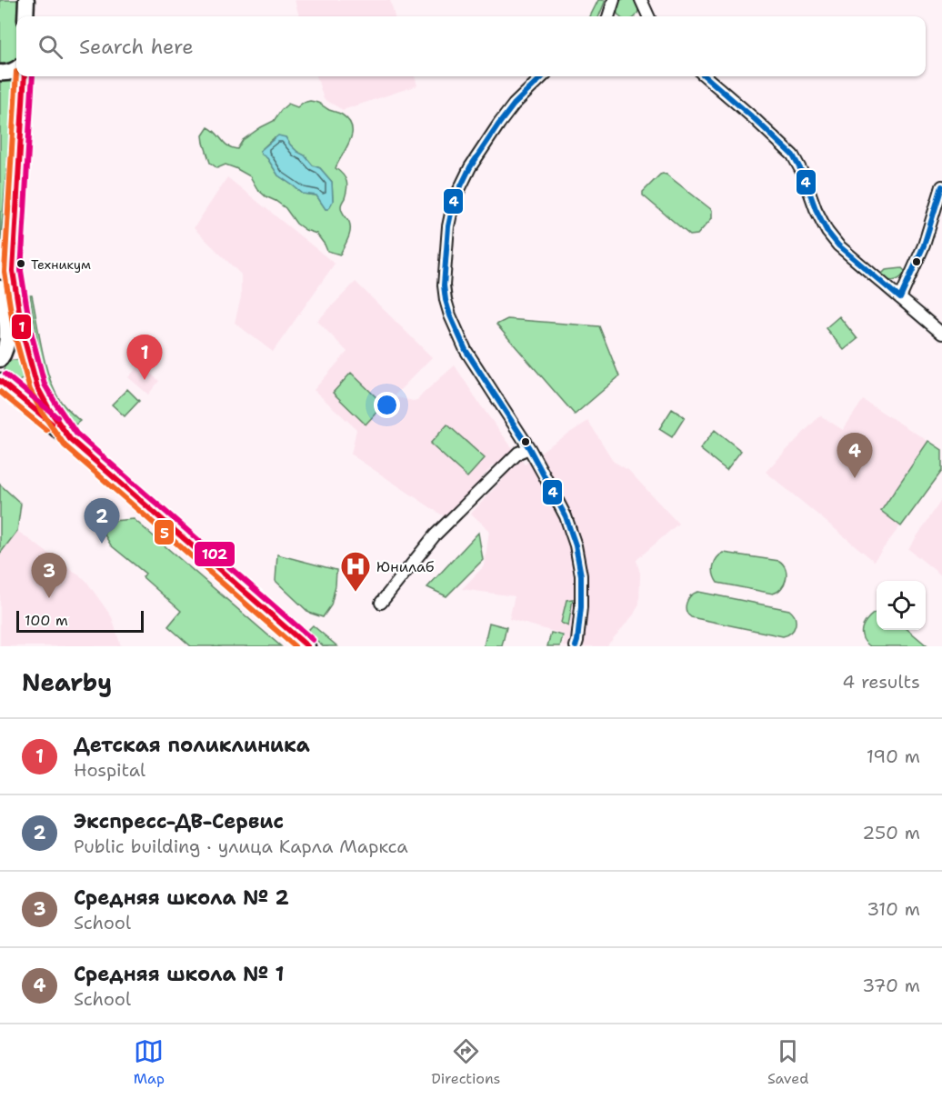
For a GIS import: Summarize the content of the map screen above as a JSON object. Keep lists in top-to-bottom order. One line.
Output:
{"places":{"other":["Техникум"],"hospital":["Юнилаб"]},"lines":["transit line 5","transit line 4","transit line 1","transit line 102"],"scale_bar":"100 m","page":{"search":"Search here","pins":["1","4","2","3"],"scale":"100 m","heading":["Nearby","4 results"],"list":[{"mark":"1","name":"Детская поликлиника","note":"Hospital","value":"190 m"},{"mark":"2","name":"Экспресс-ДВ-Сервис","note":"Public building · улица Карла Маркса","value":"250 m"},{"mark":"3","name":"Средняя школа № 2","note":"School","value":"310 m"},{"mark":"4","name":"Средняя школа № 1","note":"School","value":"370 m"}],"nav":["Map","Directions","Saved"]}}
